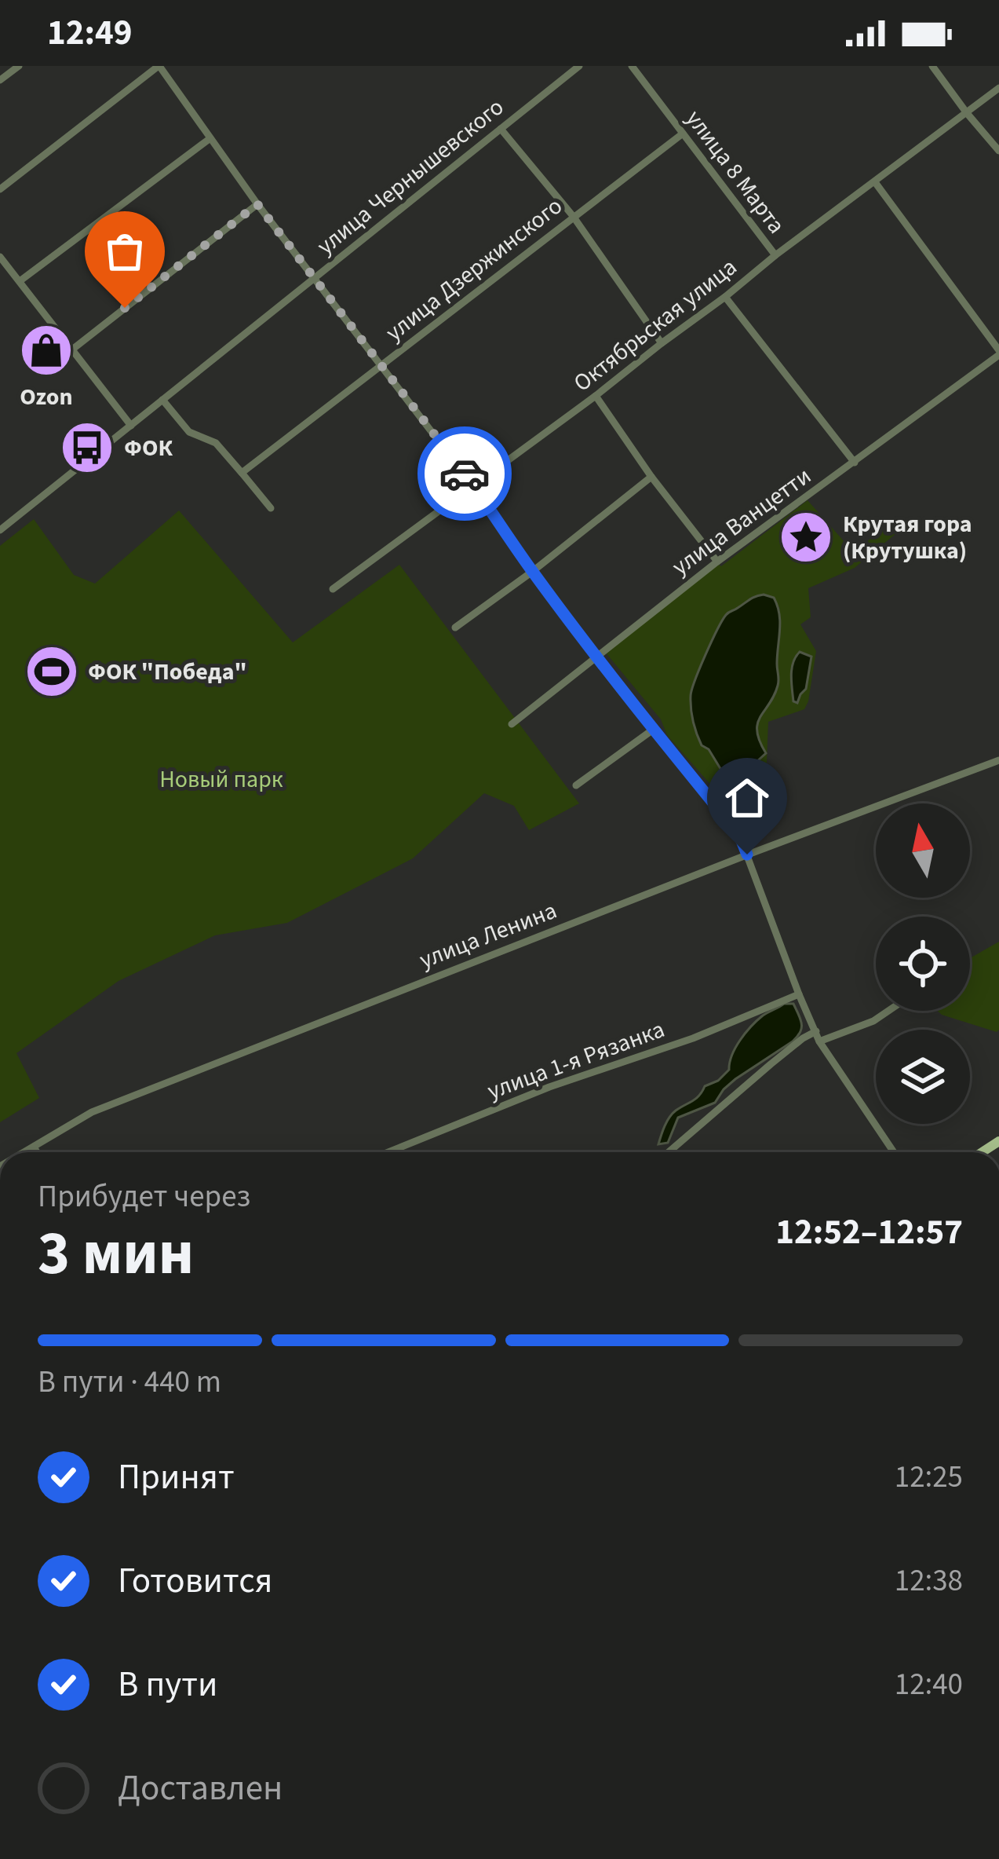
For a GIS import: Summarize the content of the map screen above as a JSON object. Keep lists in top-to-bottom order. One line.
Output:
{"streets":{"street":["улица 8 Марта","улица Чернышевского","улица Дзержинского","Октябрьская улица","улица Ванцетти","улица Ленина","улица 1-я Рязанка"]},"crossings":[["улица 8 Марта","улица Дзержинского"],["улица 8 Марта","Октябрьская улица"]],"parks":["Новый парк"],"places":{"shop":["Ozon"],"bus stop":["ФОК"],"place":["Крутая гора (Крутушка)"],"sports":["ФОК \"Победа\""]},"north":"top","page":{"status":"12:49","heading":["3 мин","Прибудет через","12:52–12:57"],"bar":"В пути · 440 m","list":[["Принят","12:25"],["Готовится","12:38"],["В пути","12:40"],"Доставлен"]}}
